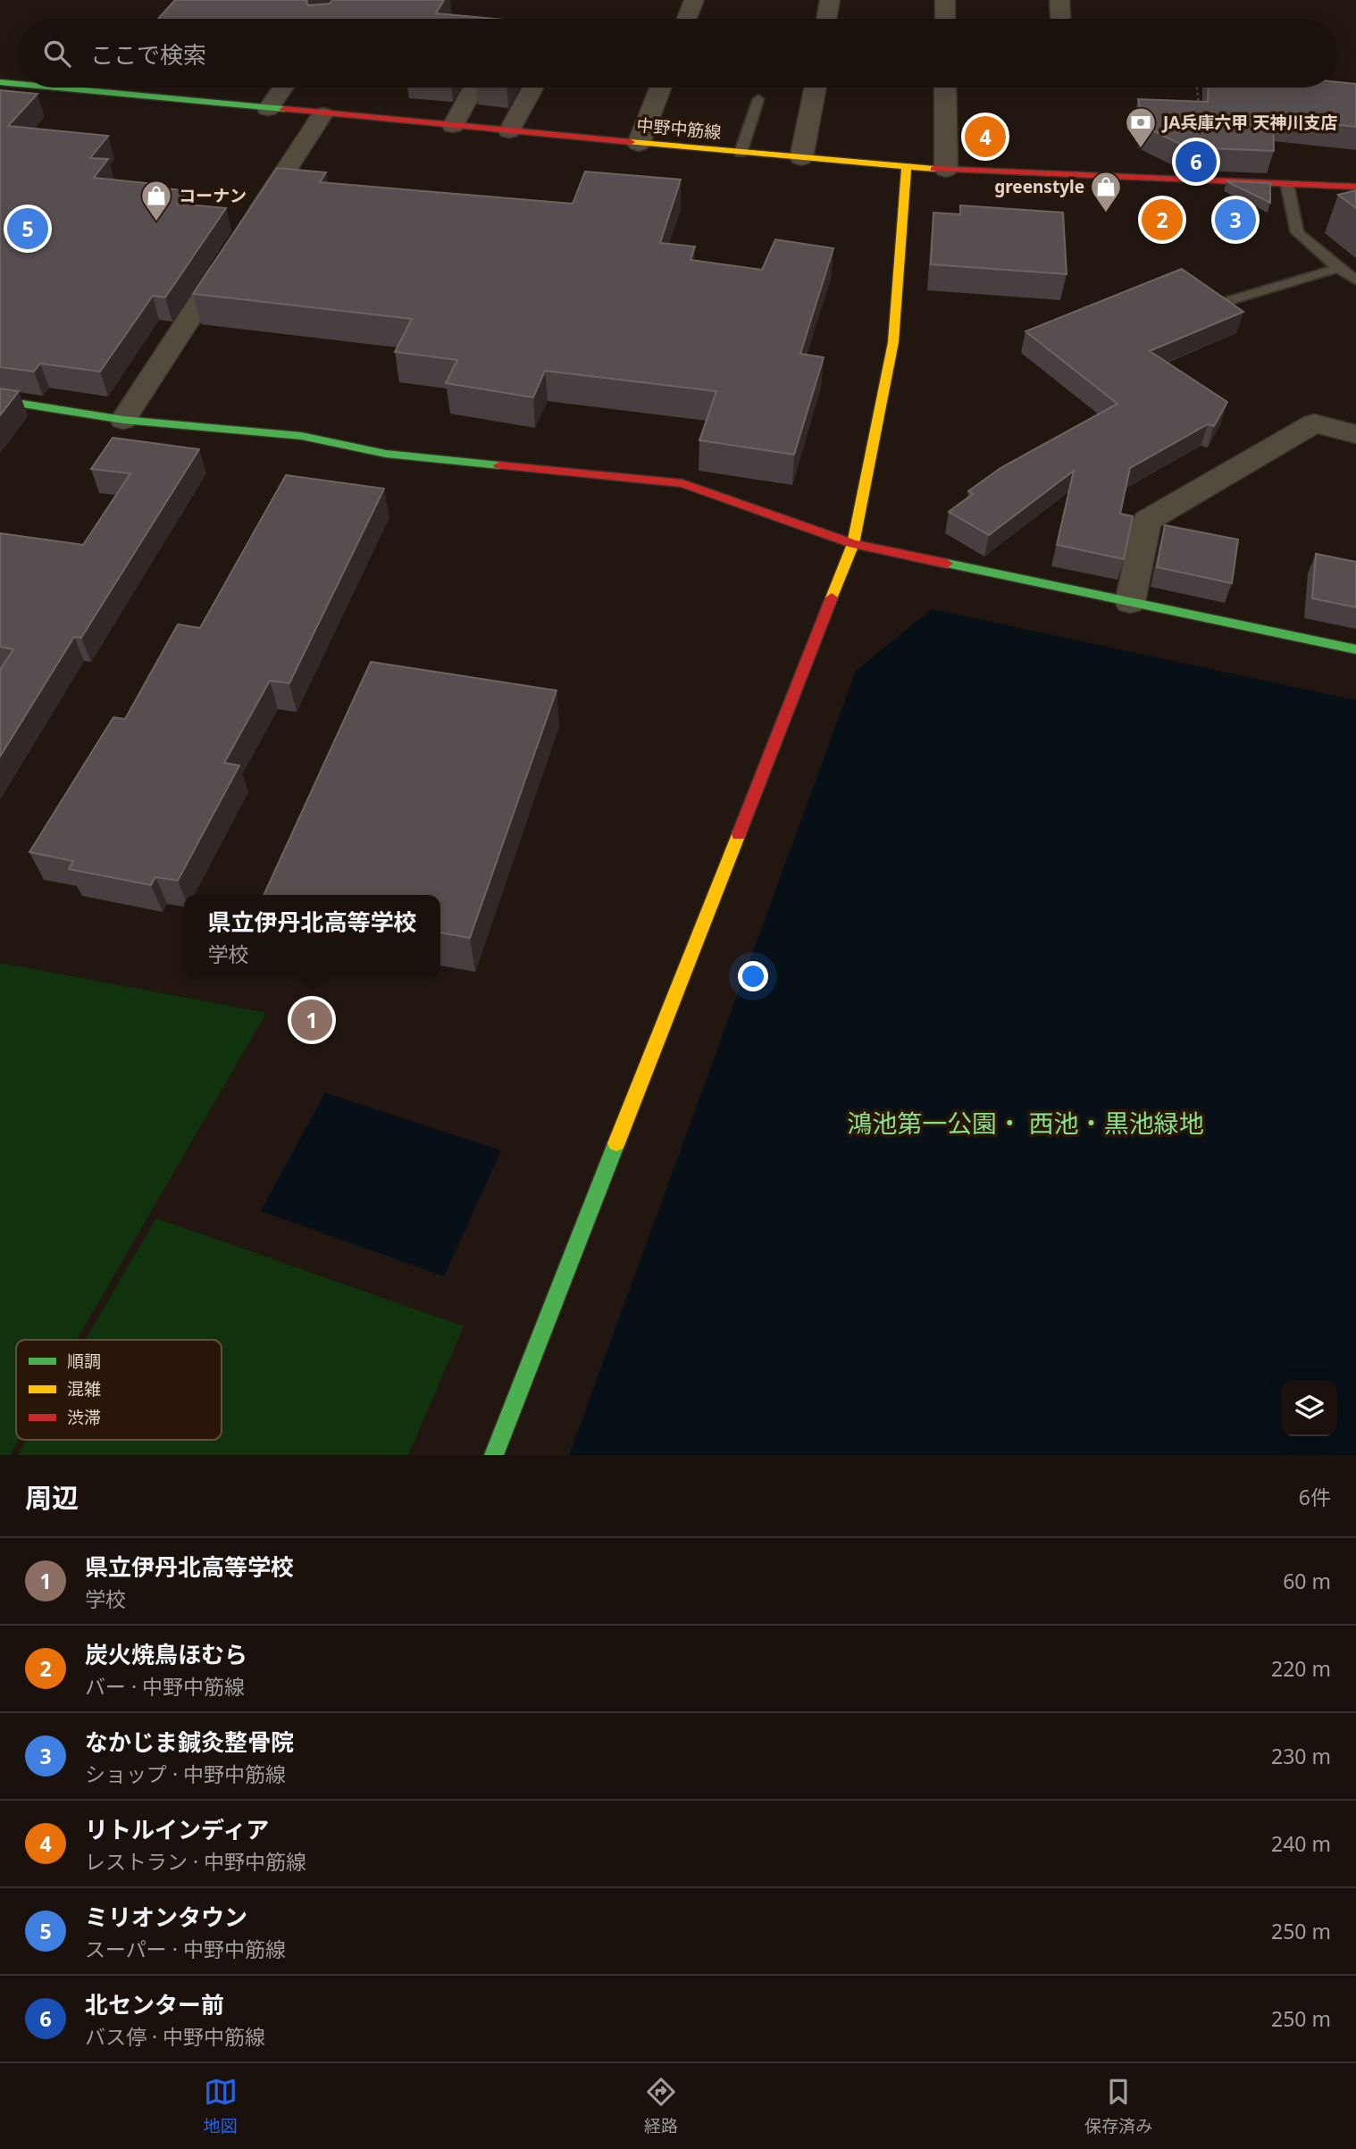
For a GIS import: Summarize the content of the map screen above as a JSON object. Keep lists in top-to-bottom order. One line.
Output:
{"streets":{"street":["中野中筋線"]},"parks":["鴻池第一公園・ 西池・黒池緑地"],"places":{"bank":["JA兵庫六甲 天神川支店"],"shop":["greenstyle","コーナン"]},"legend":["順調","混雑","渋滞"],"page":{"search":"ここで検索","pins":["4","6","2","3","5","1"],"popup":["県立伊丹北高等学校","学校"],"heading":["周辺","6件"],"list":[{"mark":"1","name":"県立伊丹北高等学校","note":"学校","value":"60 m"},{"mark":"2","name":"炭火焼鳥ほむら","note":"バー · 中野中筋線","value":"220 m"},{"mark":"3","name":"なかじま鍼灸整骨院","note":"ショップ · 中野中筋線","value":"230 m"},{"mark":"4","name":"リトルインディア","note":"レストラン · 中野中筋線","value":"240 m"},{"mark":"5","name":"ミリオンタウン","note":"スーパー · 中野中筋線","value":"250 m"},{"mark":"6","name":"北センター前","note":"バス停 · 中野中筋線","value":"250 m"}],"nav":["地図","経路","保存済み"]}}
